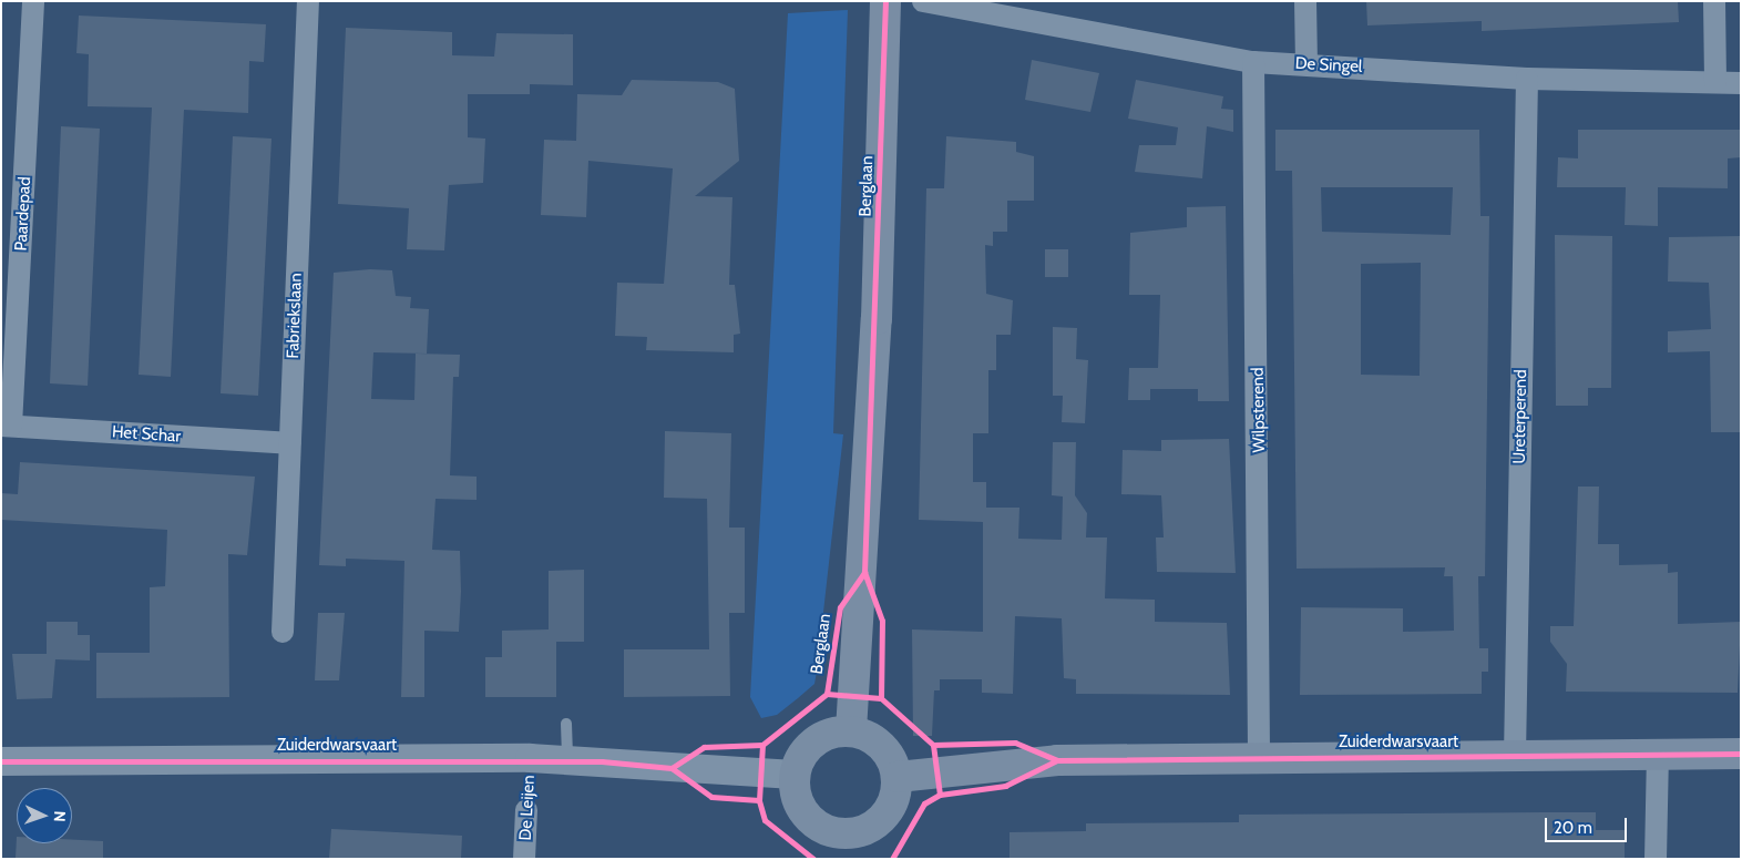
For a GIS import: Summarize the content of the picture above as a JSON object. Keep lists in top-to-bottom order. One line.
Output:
{"streets":{"main road":["Berglaan","Zuiderdwarsvaart"],"street":["De Singel","Paardepad","Fabriekslaan","Wilpsterend","Ureterperend","Het Schar","De Leijen"]},"crossings":[["De Singel","Wilpsterend"],["De Singel","Ureterperend"],["Berglaan","Zuiderdwarsvaart"],["Paardepad","Het Schar"],["Fabriekslaan","Het Schar"],["Wilpsterend","Zuiderdwarsvaart"],["Ureterperend","Zuiderdwarsvaart"]],"scale_bar":"20 m","north":"right"}
